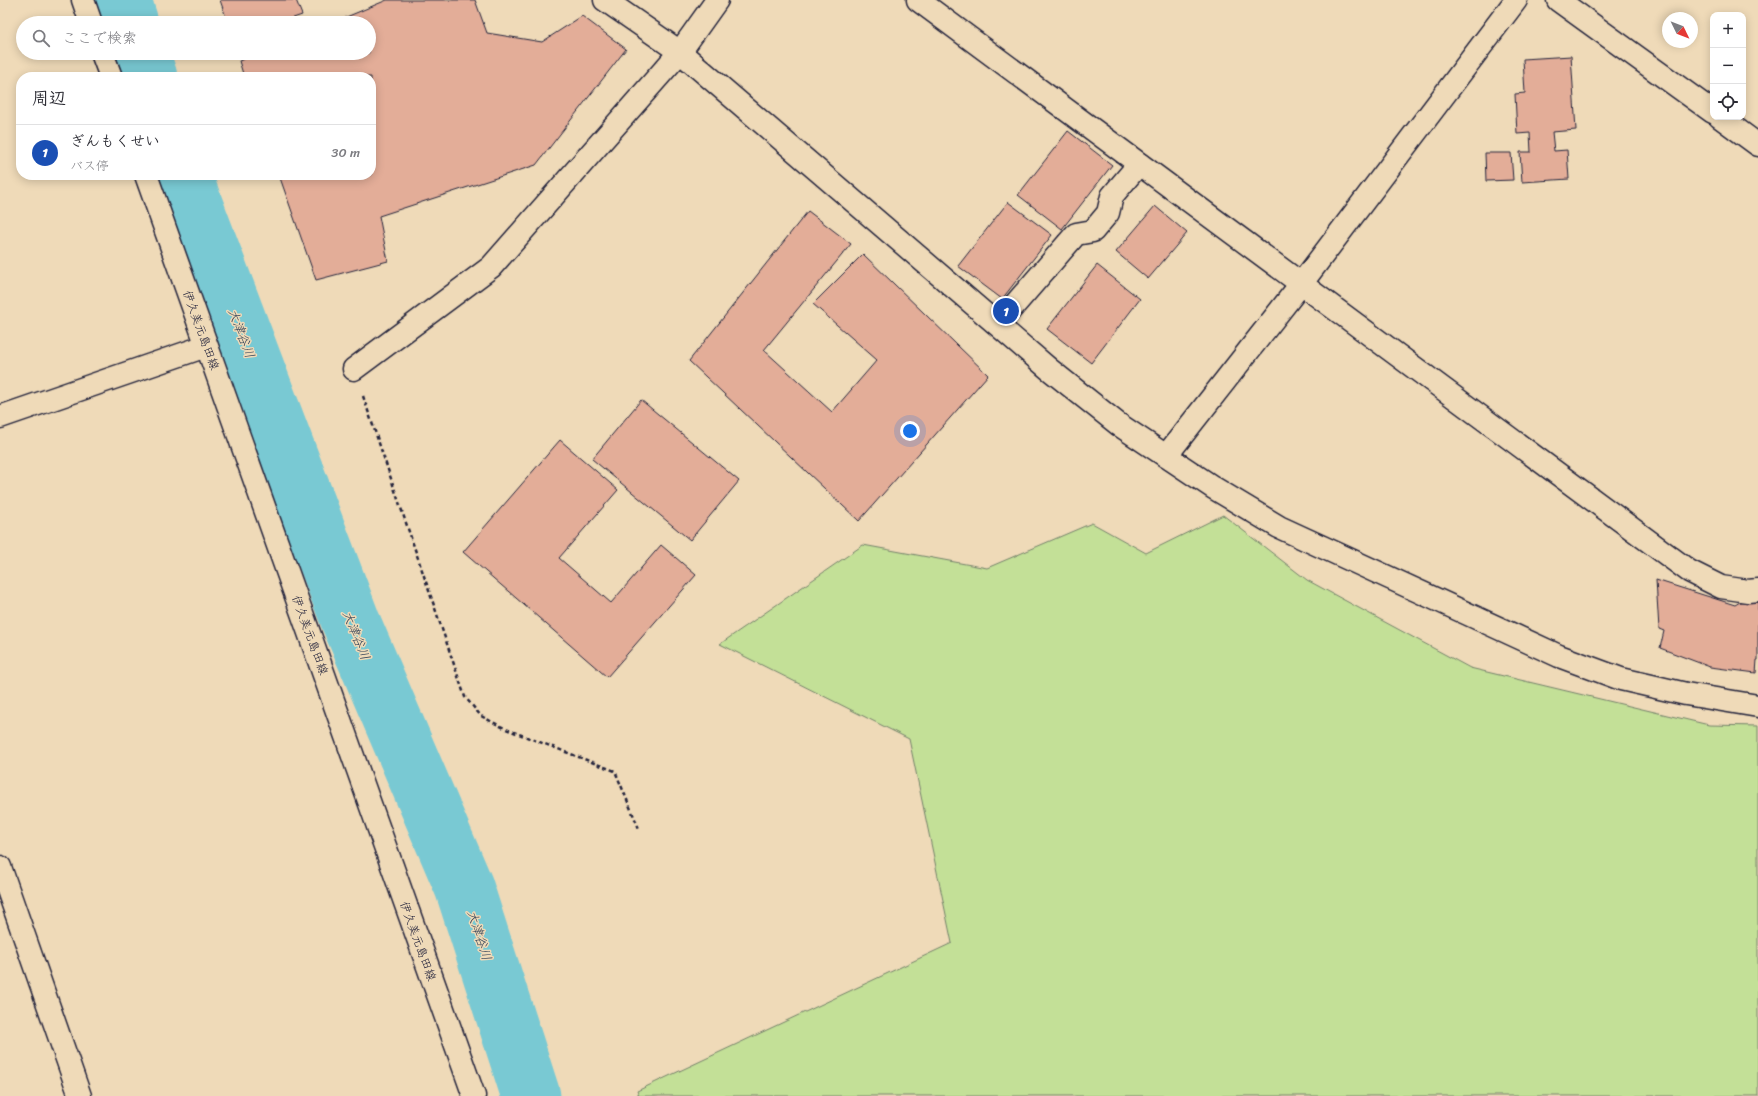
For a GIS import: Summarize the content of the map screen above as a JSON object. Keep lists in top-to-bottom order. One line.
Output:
{"streets":{"street":["伊久美元島田線"]},"water":["大津谷川"],"north":"bottom right","page":{"map_buttons":["+","−"],"search":"ここで検索","heading":"周辺","list":[{"mark":"1","name":"ぎんもくせい","note":"バス停","value":"30 m"}],"pins":"1"}}
